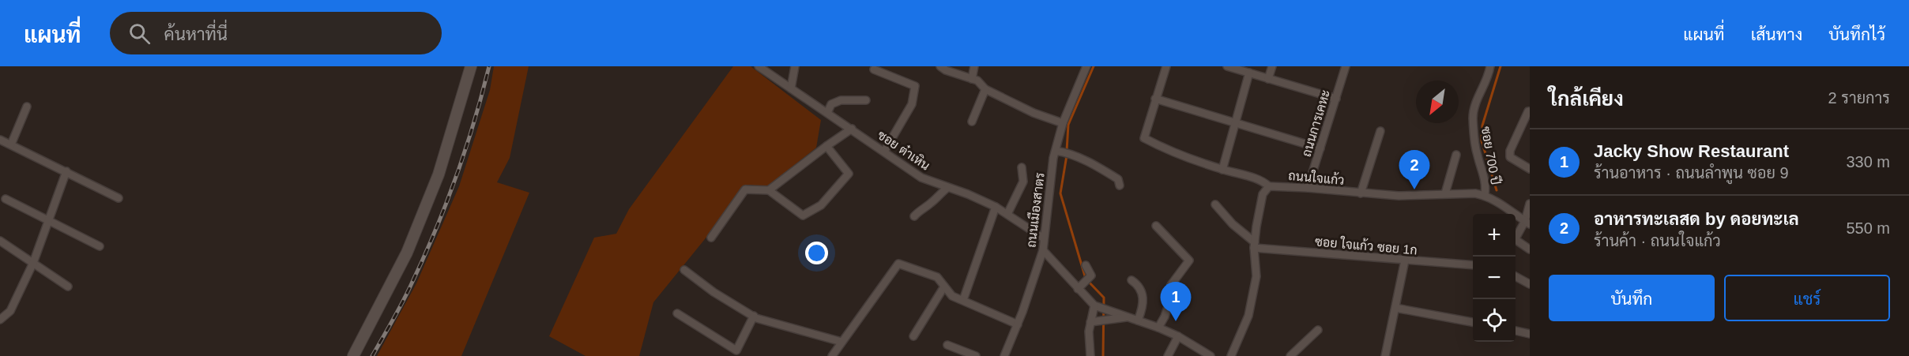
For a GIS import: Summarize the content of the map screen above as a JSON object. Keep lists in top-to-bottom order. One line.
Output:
{"streets":{"street":["ถนนการเคหะ","ซอย ต๋าเหิน","ซอย 700 ปี","ถนนใจแก้ว","ถนนเมืองสาตร","ซอย ใจแก้ว ซอย 1ก"]},"crossings":[["ถนนการเคหะ","ถนนใจแก้ว"],["ซอย ต๋าเหิน","ถนนเมืองสาตร"],["ซอย 700 ปี","ถนนใจแก้ว"],["ถนนใจแก้ว","ซอย ใจแก้ว ซอย 1ก"]],"north":"bottom left","page":{"header":"แผนที่","search":"ค้นหาที่นี่","nav":["แผนที่","เส้นทาง","บันทึกไว้"],"heading":["ใกล้เคียง","2 รายการ"],"list":[{"mark":"1","name":"Jacky Show Restaurant","note":"ร้านอาหาร · ถนนลำพูน ซอย 9","value":"330 m"},{"mark":"2","name":"อาหารทะเลสด by ดอยทะเล","note":"ร้านค้า · ถนนใจแก้ว","value":"550 m"}],"pins":["2","1"],"map_buttons":["+","−"],"buttons":["บันทึก","แชร์"]}}
